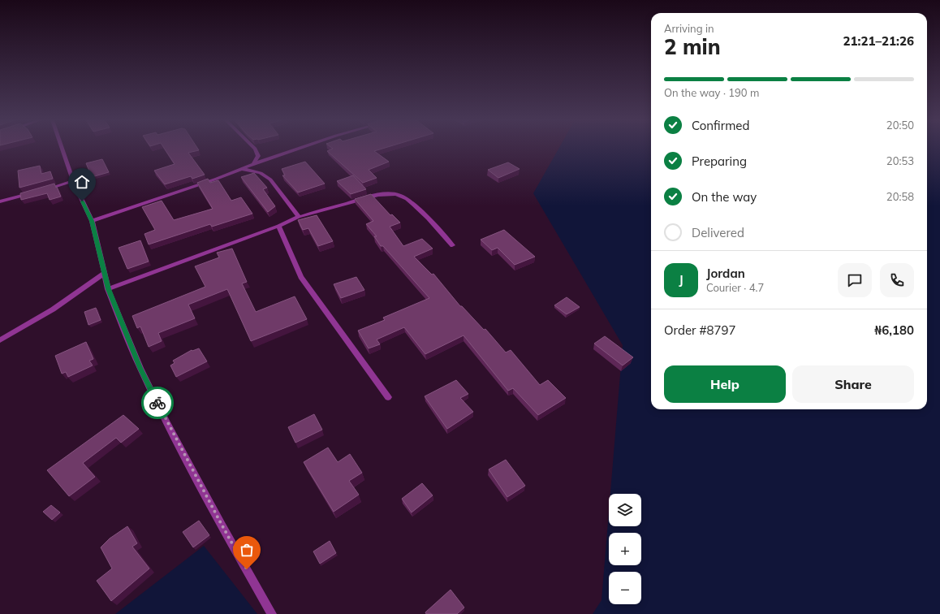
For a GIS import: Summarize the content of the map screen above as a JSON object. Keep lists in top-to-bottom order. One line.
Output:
{"page":{"heading":["2 min","Arriving in","21:21–21:26"],"panel":["Jordan","Courier · 4.7","Order #8797","₦6,180"],"bar":"On the way · 190 m","list":[["Confirmed","20:50"],["Preparing","20:53"],["On the way","20:58"],"Delivered"],"round":"J","buttons":["Help","Share"],"map_buttons":["+","−"]}}
